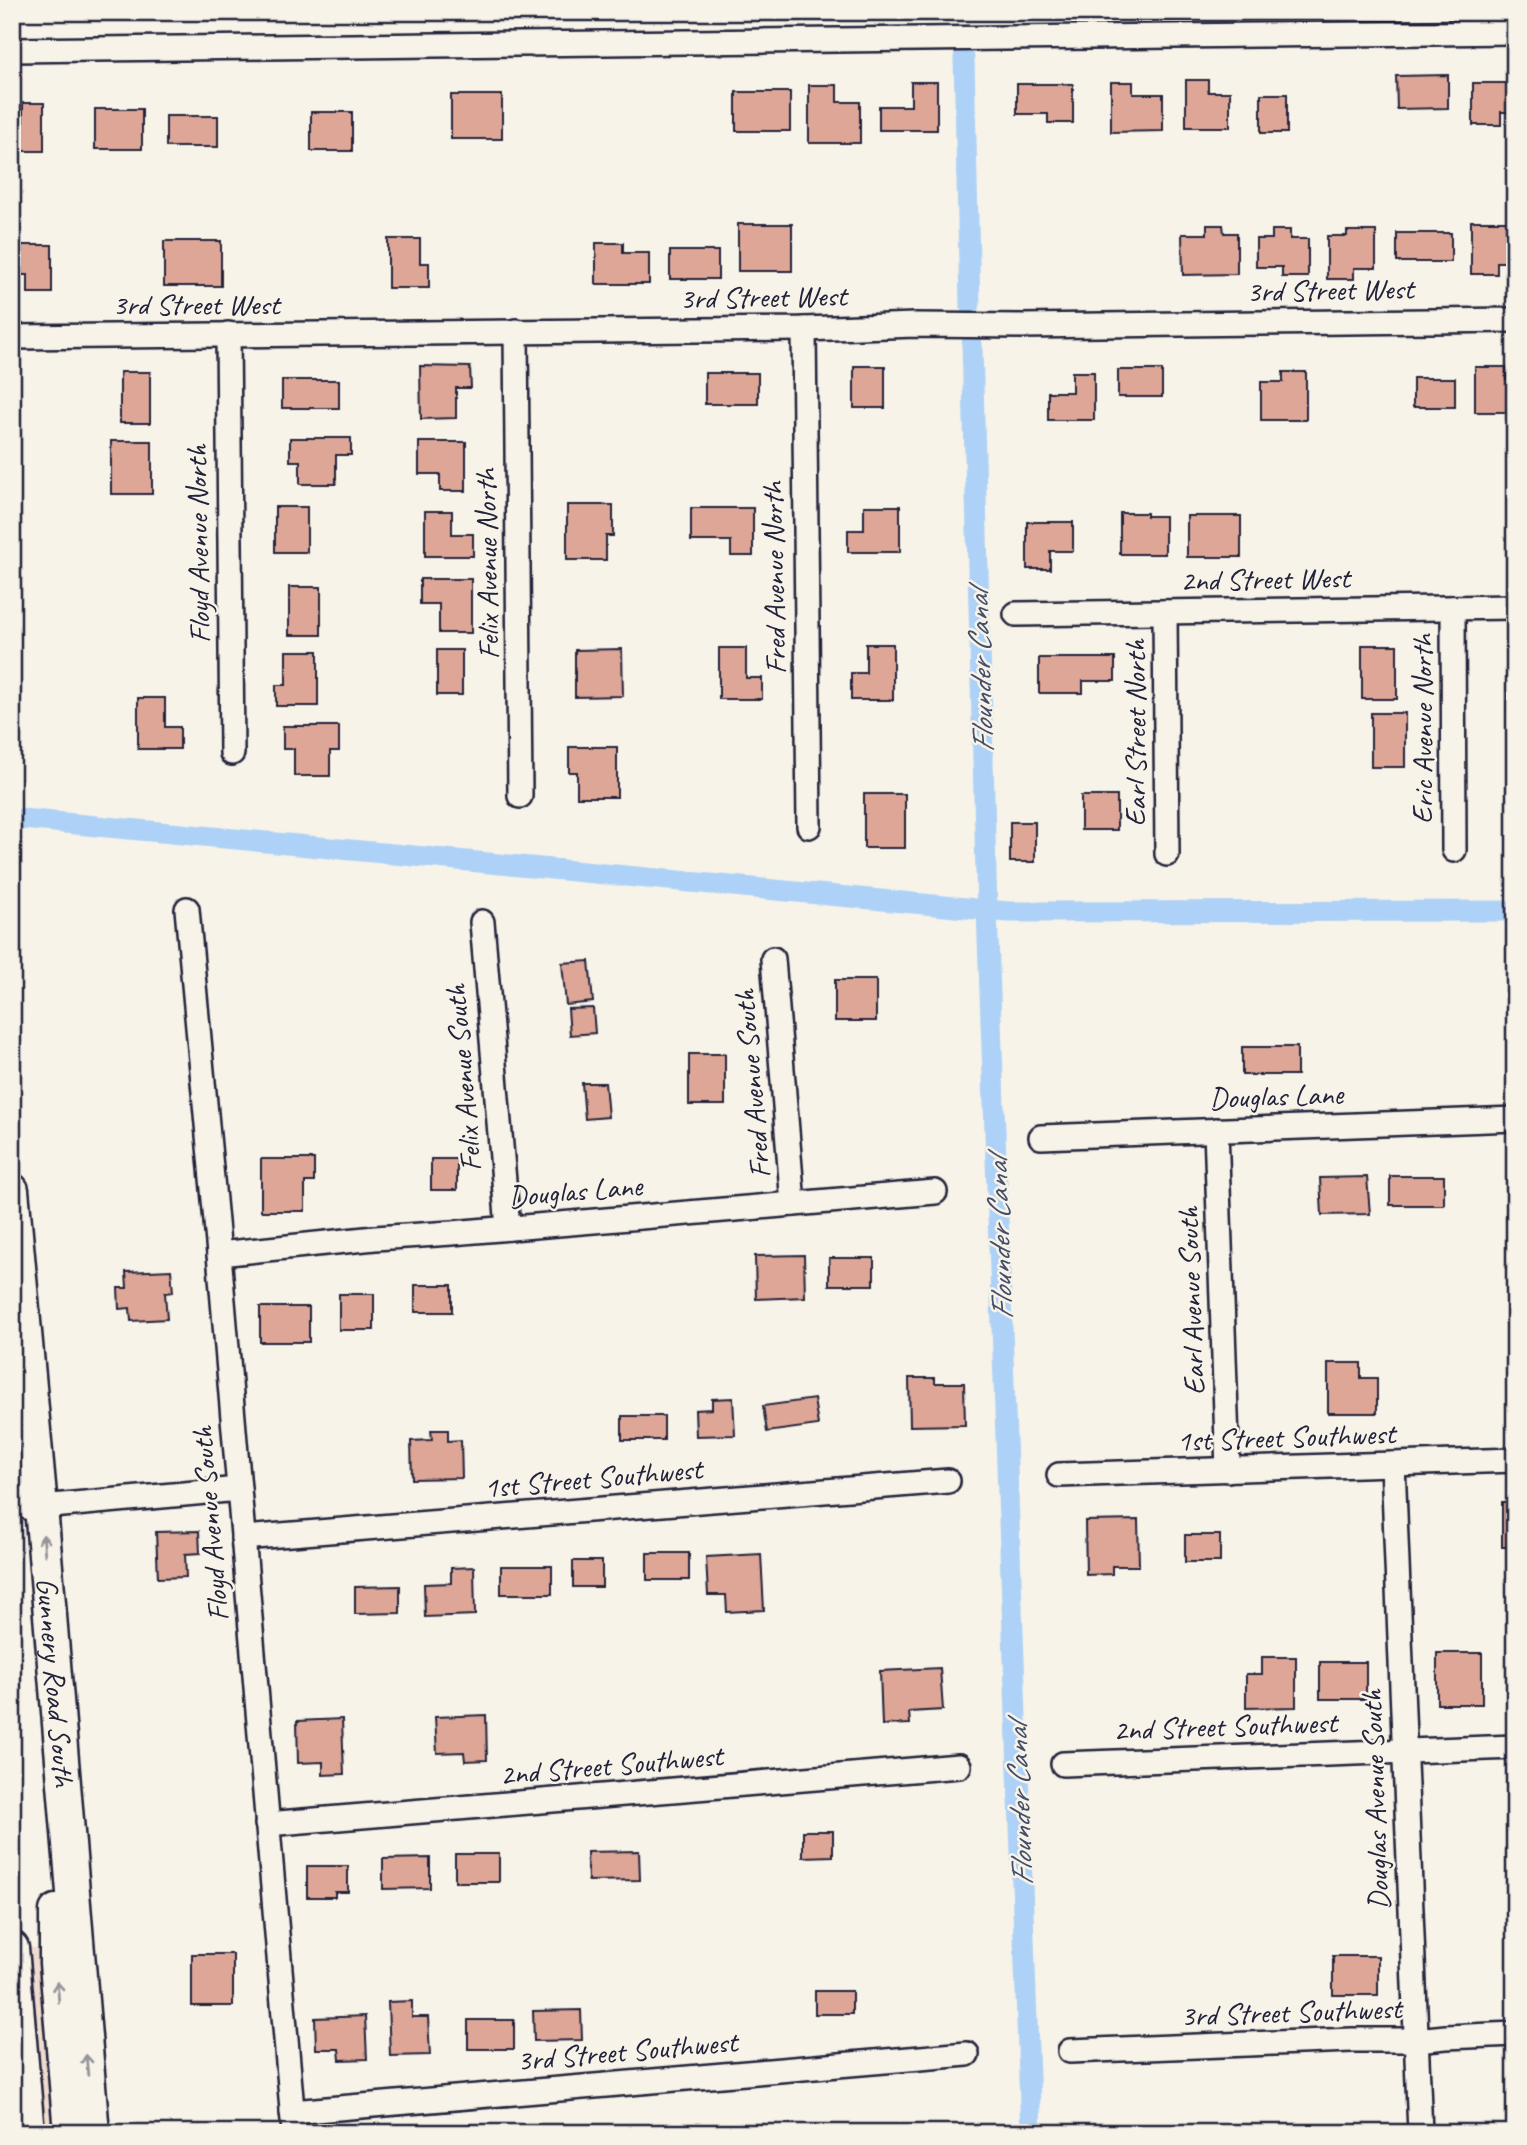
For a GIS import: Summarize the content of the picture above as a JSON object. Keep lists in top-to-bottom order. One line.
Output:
{"streets":{"main road":["Gunnery Road South"],"street":["3rd Street West","Floyd Avenue North","Felix Avenue North","Fred Avenue North","2nd Street West","Eric Avenue North","Earl Street North","Felix Avenue South","Fred Avenue South","Douglas Lane","Earl Avenue South","1st Street Southwest","Floyd Avenue South","2nd Street Southwest","Douglas Avenue South","3rd Street Southwest"]},"crossings":[["3rd Street West","Floyd Avenue North"],["3rd Street West","Felix Avenue North"],["3rd Street West","Fred Avenue North"],["2nd Street West","Eric Avenue North"],["2nd Street West","Earl Street North"],["Felix Avenue South","Douglas Lane"],["Fred Avenue South","Douglas Lane"],["Douglas Lane","Earl Avenue South"],["Douglas Lane","Floyd Avenue South"],["Earl Avenue South","1st Street Southwest"],["1st Street Southwest","Floyd Avenue South"],["1st Street Southwest","Douglas Avenue South"],["Floyd Avenue South","2nd Street Southwest"],["Floyd Avenue South","3rd Street Southwest"],["2nd Street Southwest","Douglas Avenue South"],["Douglas Avenue South","3rd Street Southwest"]],"water":["Flounder Canal"]}
